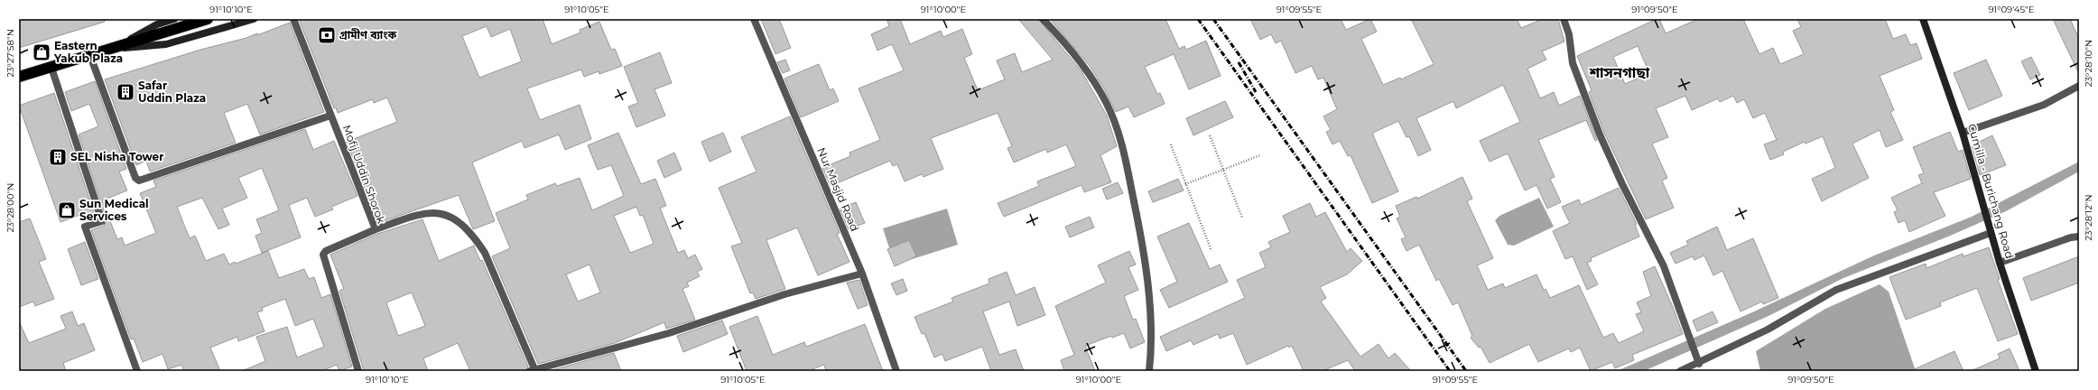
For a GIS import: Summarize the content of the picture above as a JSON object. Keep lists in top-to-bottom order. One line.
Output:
{"streets":{"main road":["Cumilla - Burichang Road"],"street":["Mofij Uddin Shorok","Nur Masjid Road"]},"districts":["শাসনগাছা"],"places":{"bank":["গ্রামীণ ব্যাংক"],"shop":["Eastern Yakub Plaza","Sun Medical Services"],"building":["Safar Uddin Plaza","SEL Nisha Tower"]},"coordinates":["91°10'10\"E","91°10'05\"E","91°10'00\"E","91°09'55\"E","91°09'50\"E","91°09'45\"E","23°27'58\"N","23°28'10\"N","23°28'00\"N","23°28'12\"N"]}
